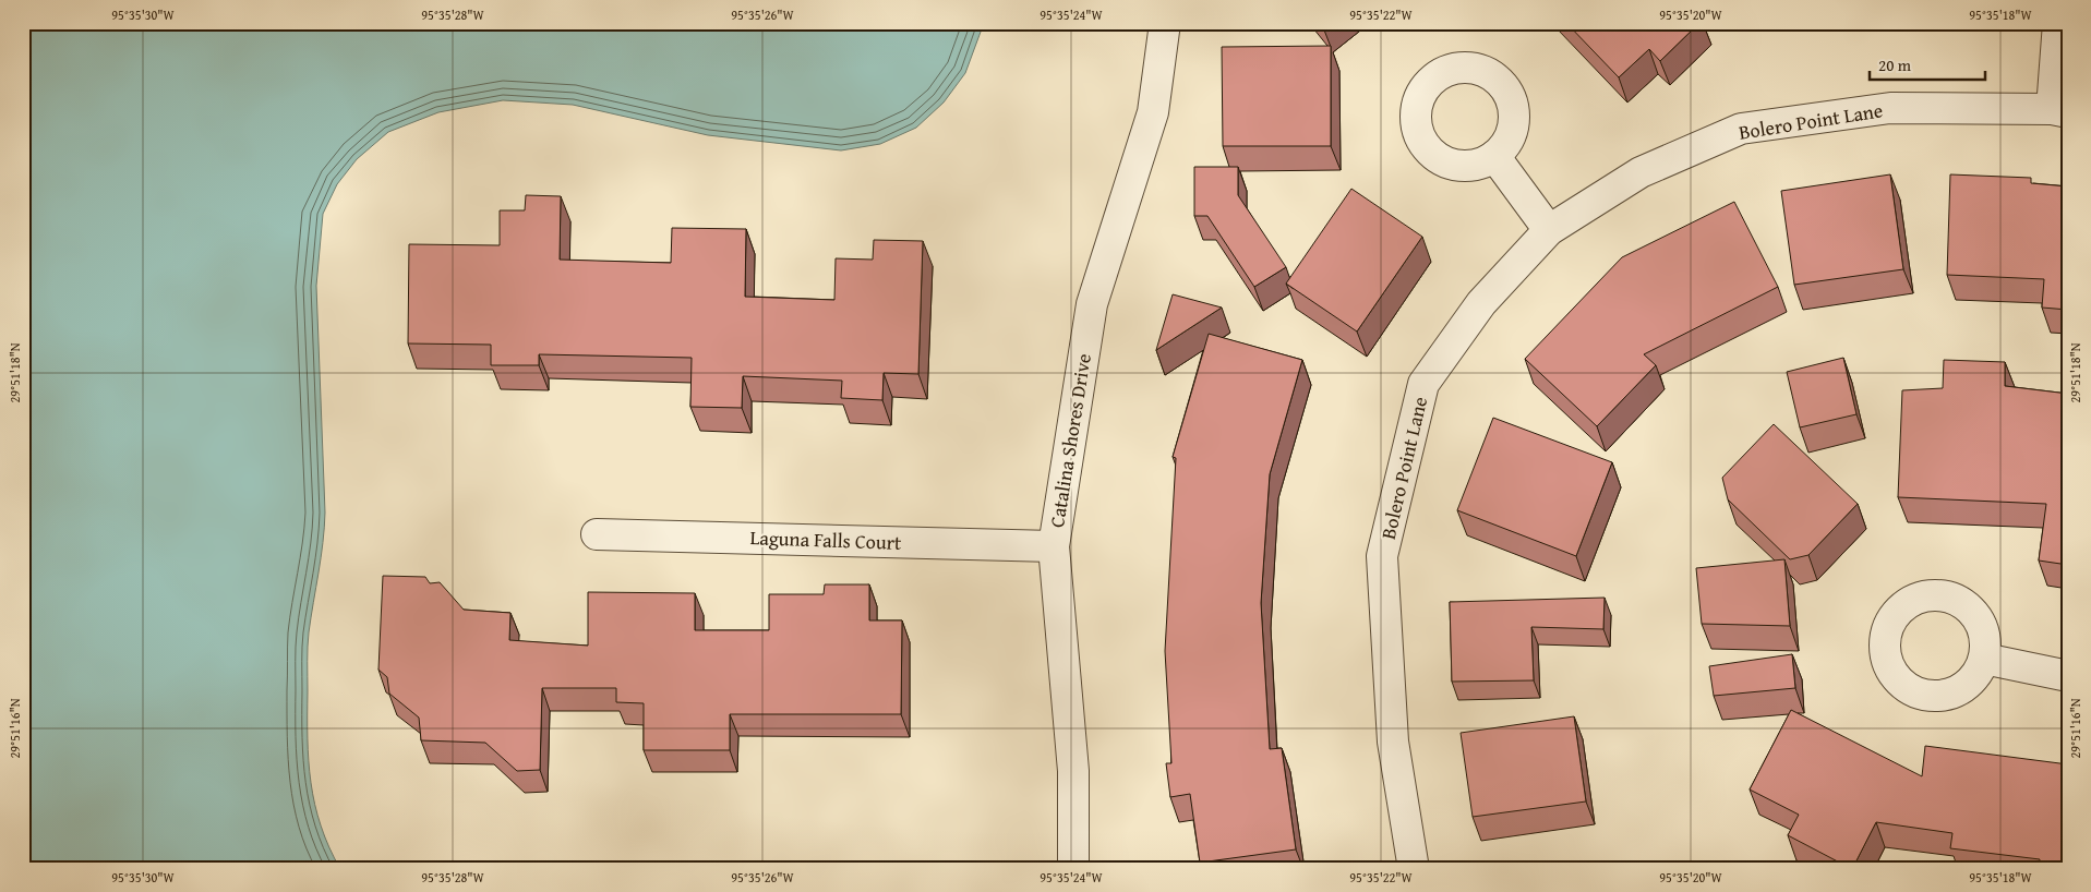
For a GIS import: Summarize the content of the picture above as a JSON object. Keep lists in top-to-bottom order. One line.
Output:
{"streets":{"street":["Bolero Point Lane","Catalina Shores Drive","Laguna Falls Court"]},"crossings":[["Catalina Shores Drive","Laguna Falls Court"]],"scale_bar":"20 m","coordinates":["95°35'30\"W","95°35'28\"W","95°35'26\"W","95°35'24\"W","95°35'22\"W","95°35'20\"W","95°35'18\"W","29°51'18\"N","29°51'16\"N"]}
